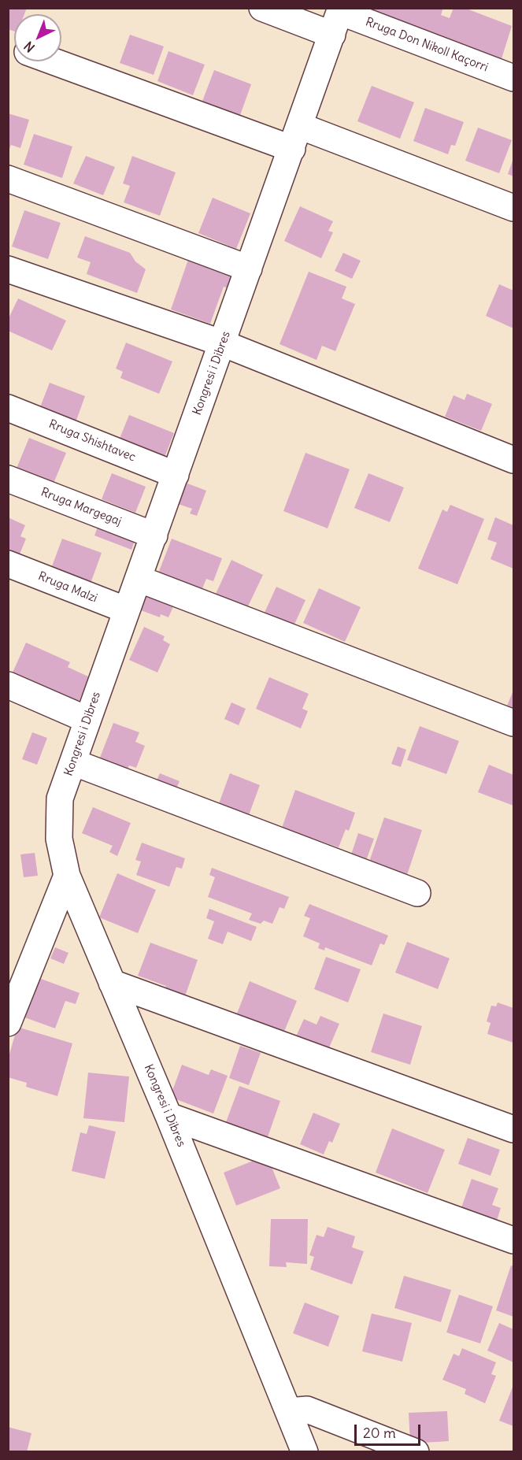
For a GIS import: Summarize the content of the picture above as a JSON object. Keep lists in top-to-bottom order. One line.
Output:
{"streets":{"street":["Rruga Don Nikoll Kaçorri","Kongresi i Dibres","Rruga Shishtavec","Rruga Margegaj","Rruga Malzi"]},"crossings":[["Rruga Don Nikoll Kaçorri","Kongresi i Dibres"],["Kongresi i Dibres","Rruga Shishtavec"],["Kongresi i Dibres","Rruga Margegaj"],["Kongresi i Dibres","Rruga Malzi"]],"scale_bar":"20 m","north":"bottom left"}
